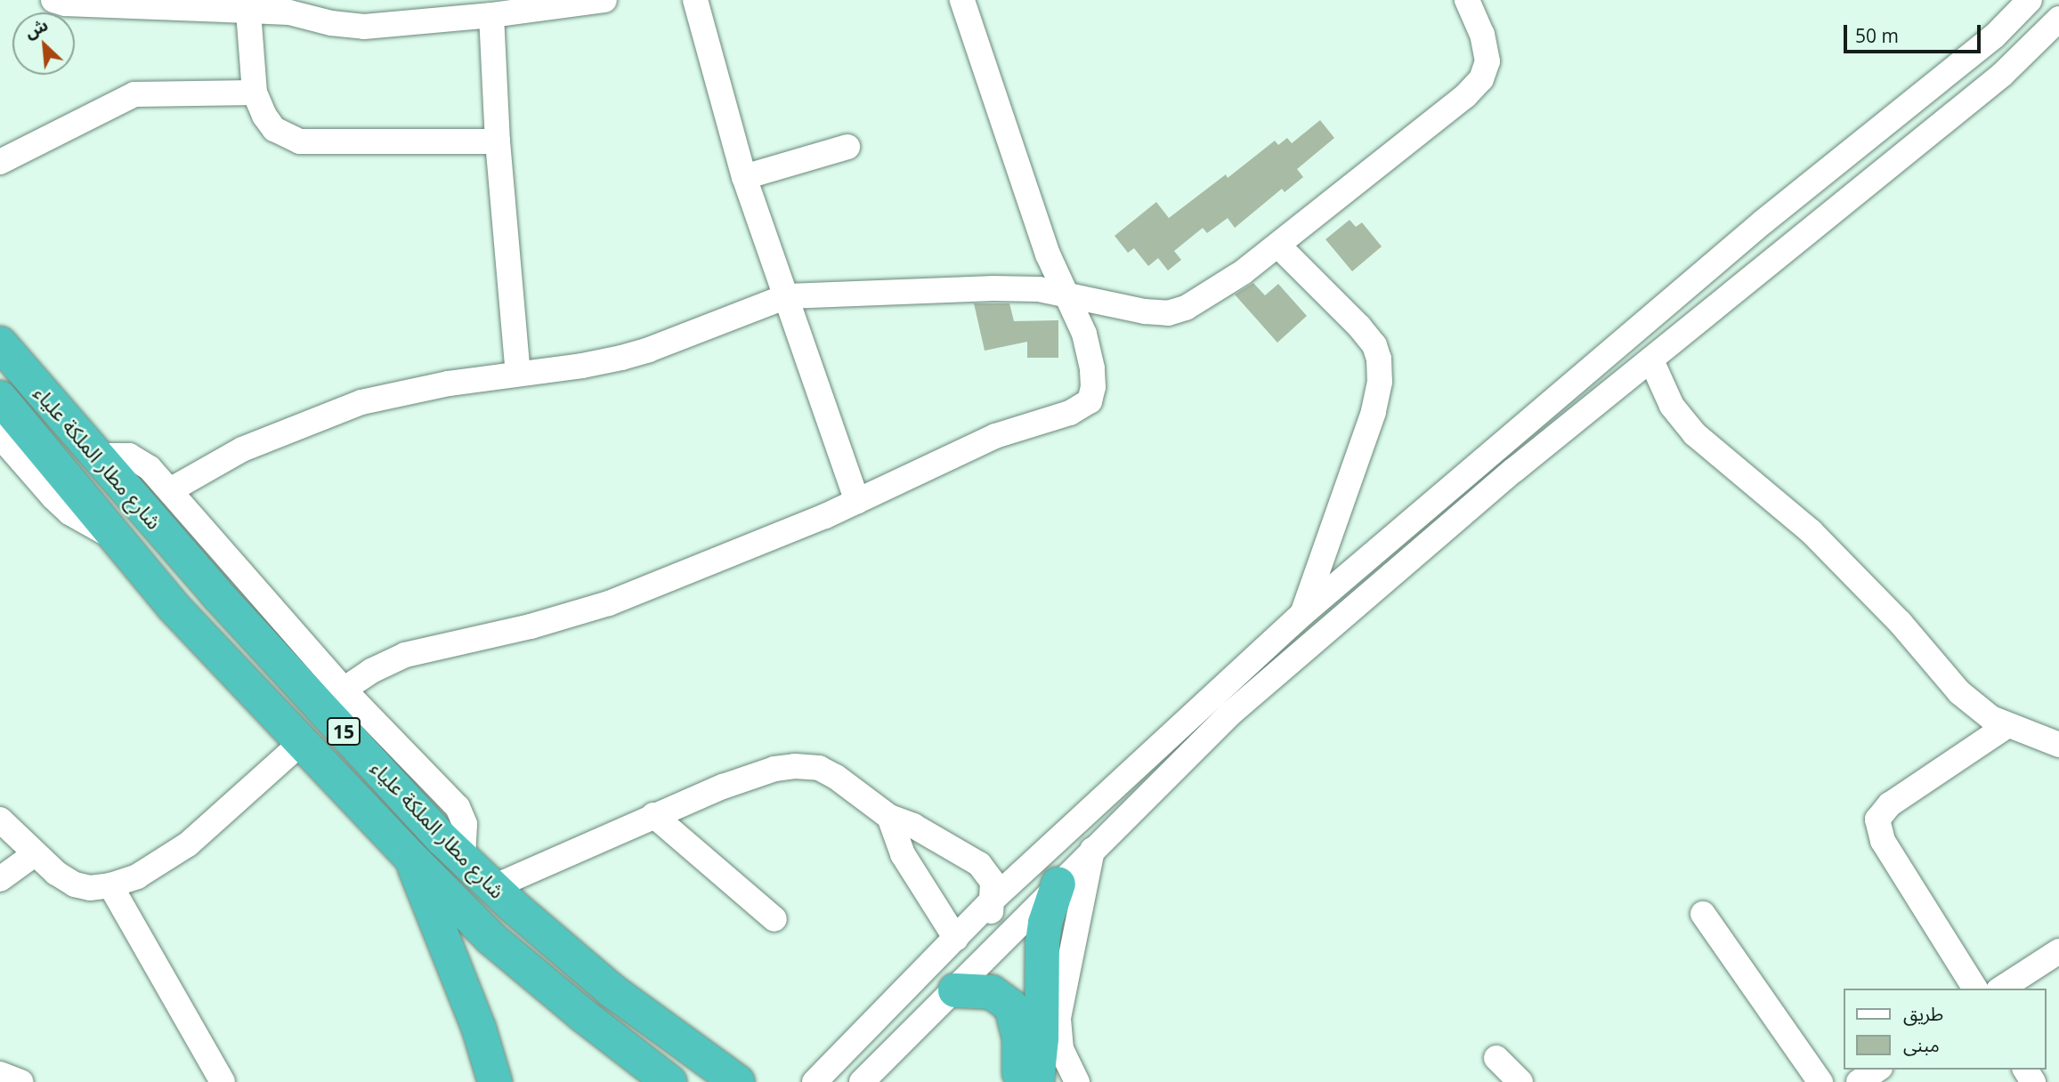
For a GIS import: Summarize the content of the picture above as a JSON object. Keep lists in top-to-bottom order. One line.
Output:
{"streets":{"highway":["شارع مطار الملكة علياء","15"]},"legend":["طريق","مبنى"],"scale_bar":"50 m","north":"top left"}
